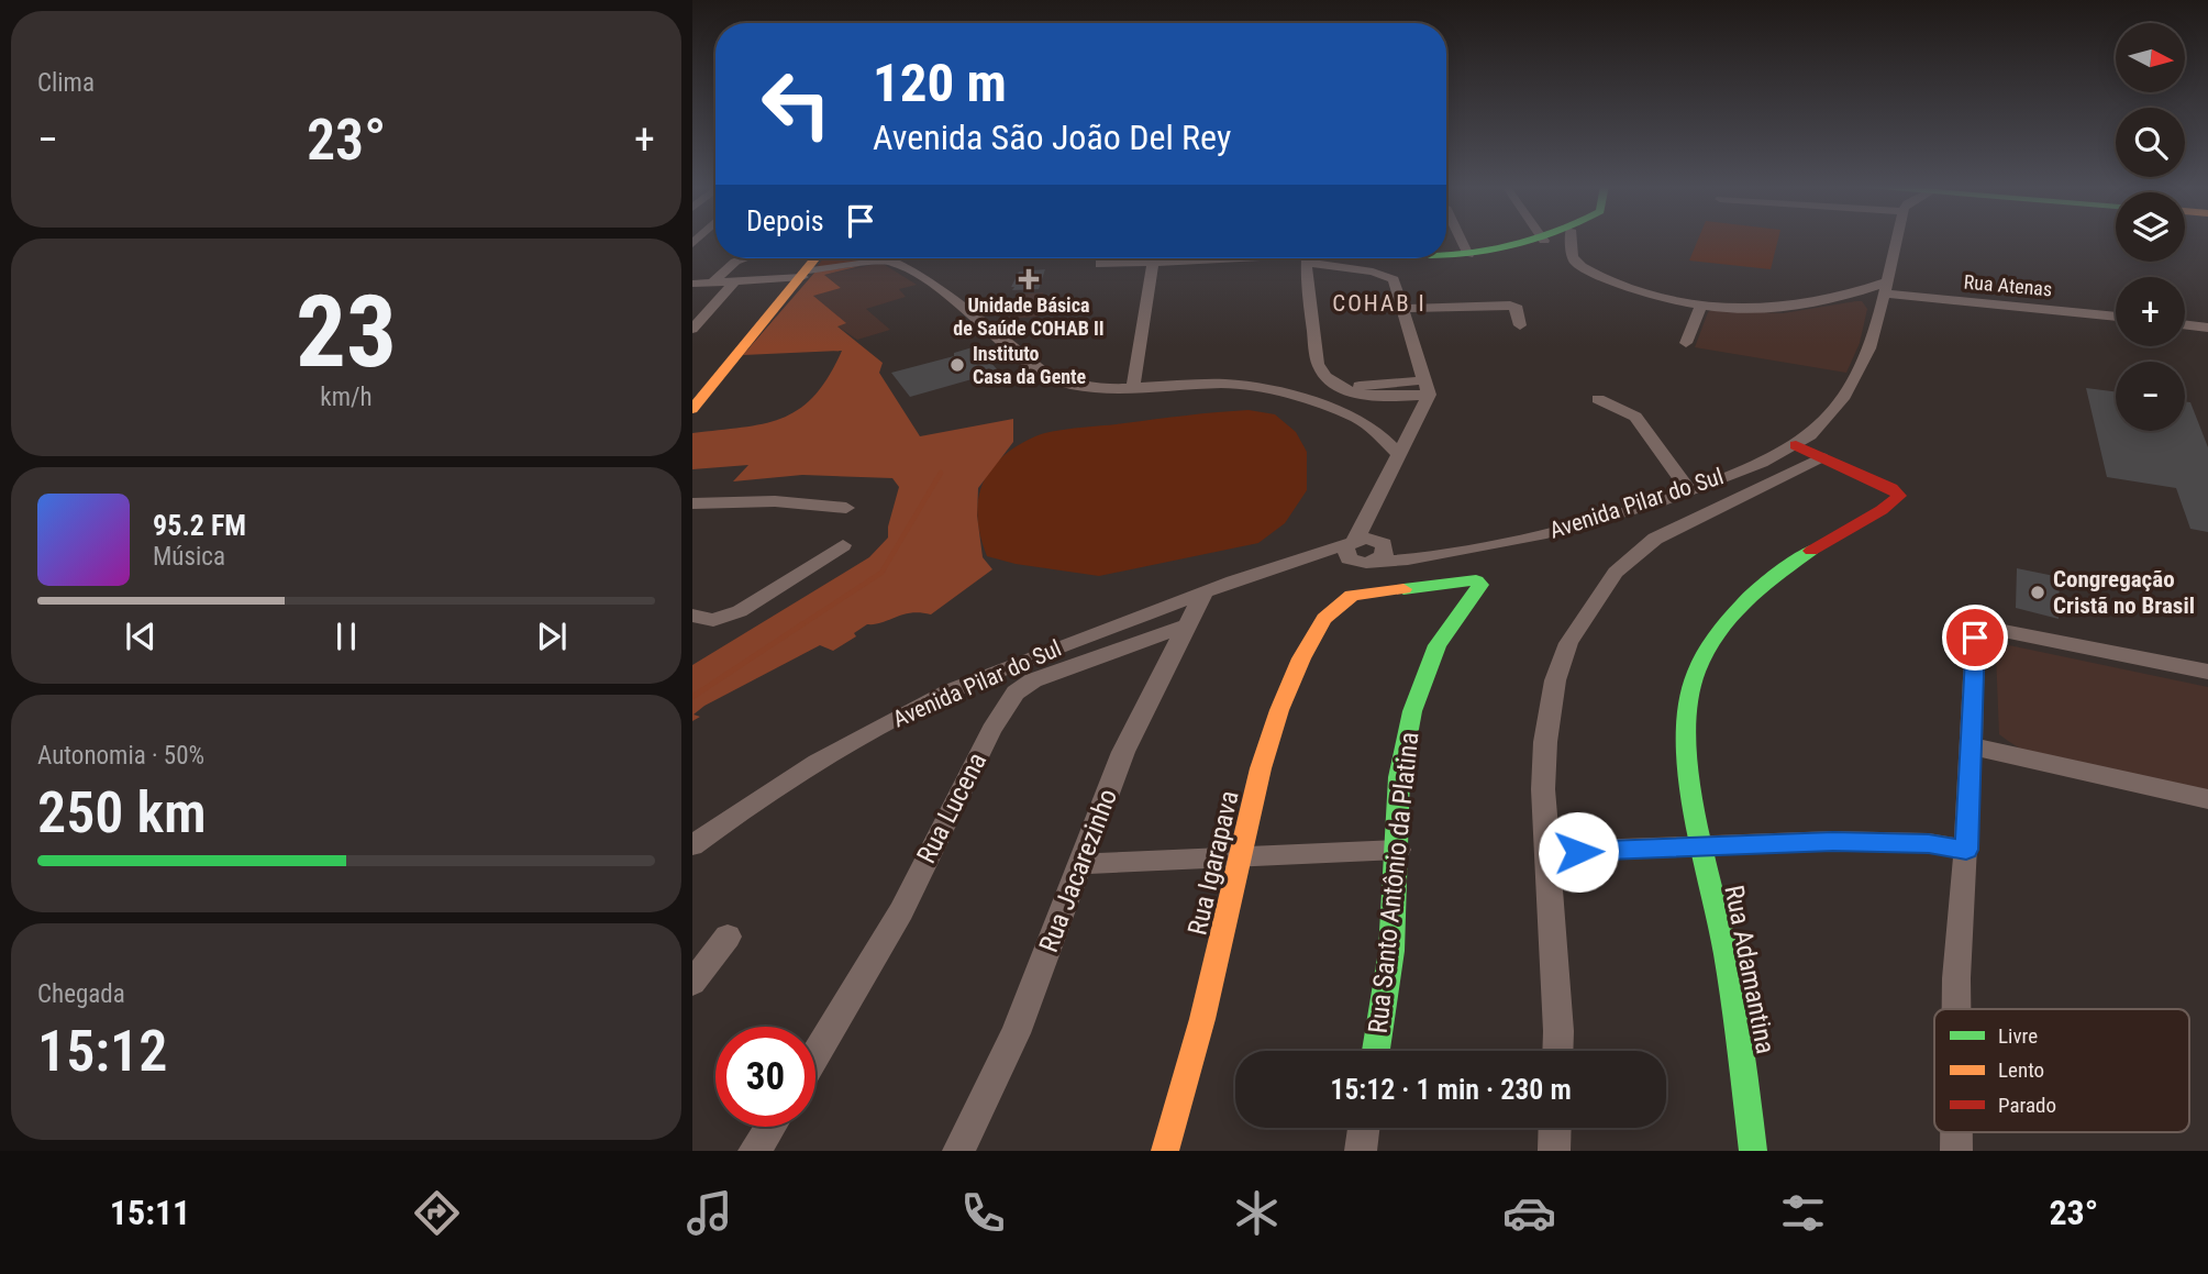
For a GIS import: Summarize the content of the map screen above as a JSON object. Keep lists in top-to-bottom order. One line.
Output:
{"streets":{"street":["Rua Atenas","Avenida Pilar do Sul","Rua Lucena","Rua Igarapava","Rua Jacarezinho","Rua Santo Antônio da Platina","Rua Adamantina"]},"crossings":[["Rua Atenas","Avenida Pilar do Sul"],["Avenida Pilar do Sul","Rua Jacarezinho"],["Rua Lucena","Rua Jacarezinho"],["Rua Igarapava","Rua Santo Antônio da Platina"]],"districts":["COHAB I"],"places":{"health":["Unidade Básica de Saúde COHAB II"],"other":["Instituto Casa da Gente","Congregação Cristã no Brasil"]},"legend":["Livre","Lento","Parado"],"north":"right","page":{"tile":["Clima",["23","km/h"],["Autonomia · 50%","250 km"],["Chegada","15:12"]],"map_buttons":["+","−"],"turn":["120 m","Avenida São João Del Rey"],"heat":["−","23°","+"],"then":"Depois","song":["95.2 FM","Música"],"limit":"30","trip":"15:12 · 1 min · 230 m","tabs":["15:11","23°"]}}
